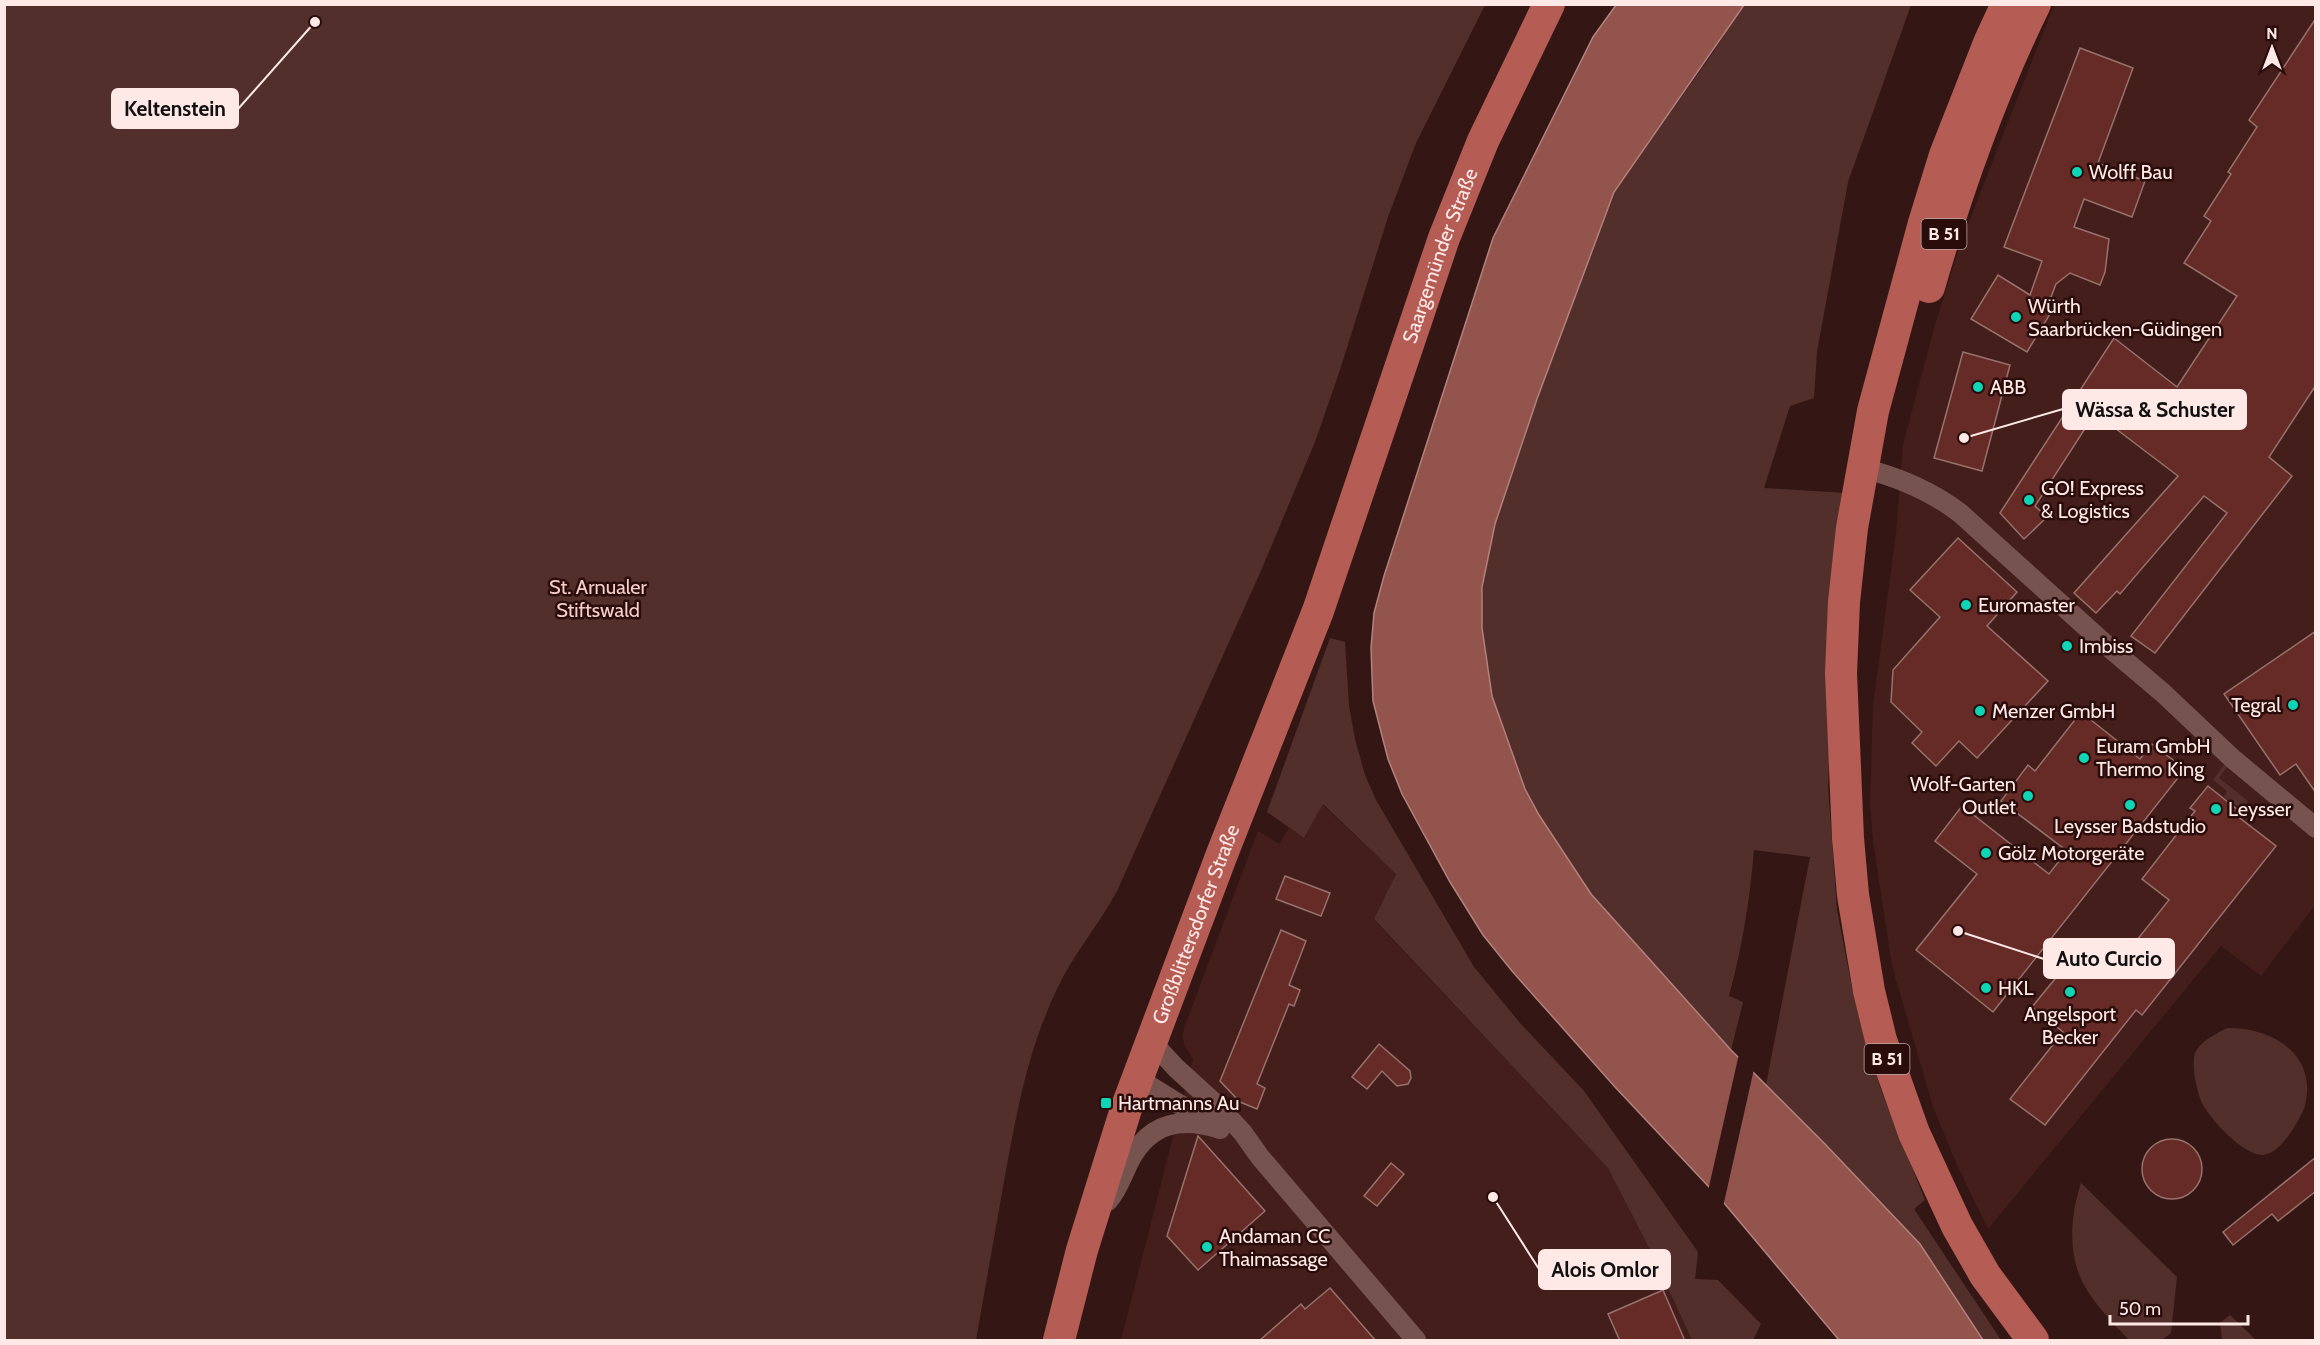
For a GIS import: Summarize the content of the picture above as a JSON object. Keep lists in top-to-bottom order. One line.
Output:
{"streets":{"main road":["B 51","Saargemünder Straße","Großblittersdorfer Straße"]},"crossings":[["Saargemünder Straße","Großblittersdorfer Straße"]],"parks":["St. Arnualer Stiftswald"],"places":{"other":["Keltenstein","Wolff Bau","Würth Saarbrücken-Güdingen","ABB","Wässa & Schuster","GO! Express & Logistics","Euromaster","Imbiss","Tegral","Menzer GmbH","Euram GmbH Thermo King","Wolf-Garten Outlet","Leysser Badstudio","Leysser","Gölz Motorgeräte","Auto Curcio","HKL","Angelsport Becker","Alois Omlor","Andaman CC Thaimassage"],"transit":["Hartmanns Au"]},"scale_bar":"50 m","north":"top"}
